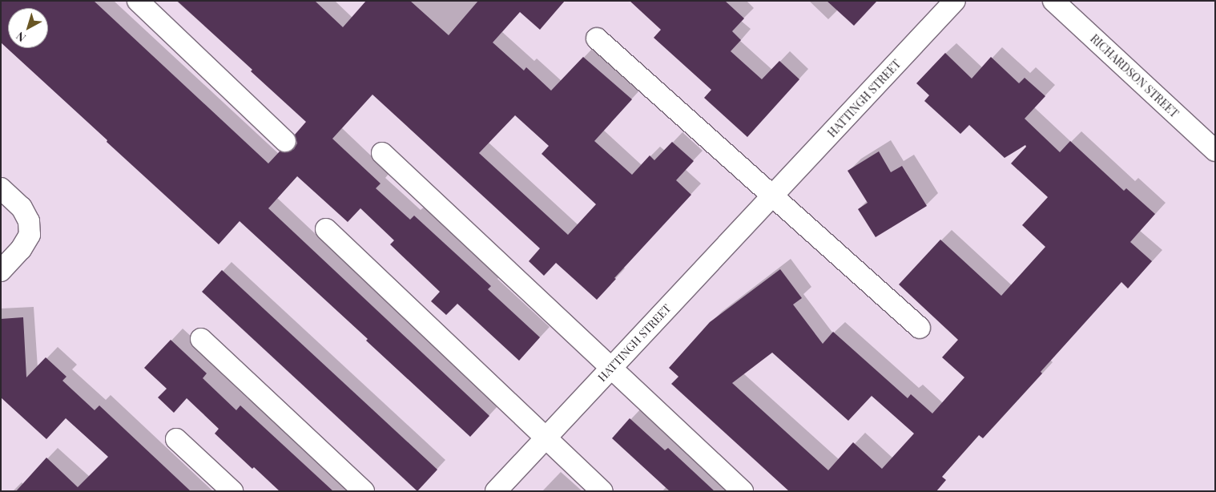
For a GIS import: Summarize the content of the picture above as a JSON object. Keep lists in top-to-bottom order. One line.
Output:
{"streets":{"street":["RICHARDSON STREET","HATTINGH STREET"]},"north":"bottom left"}
